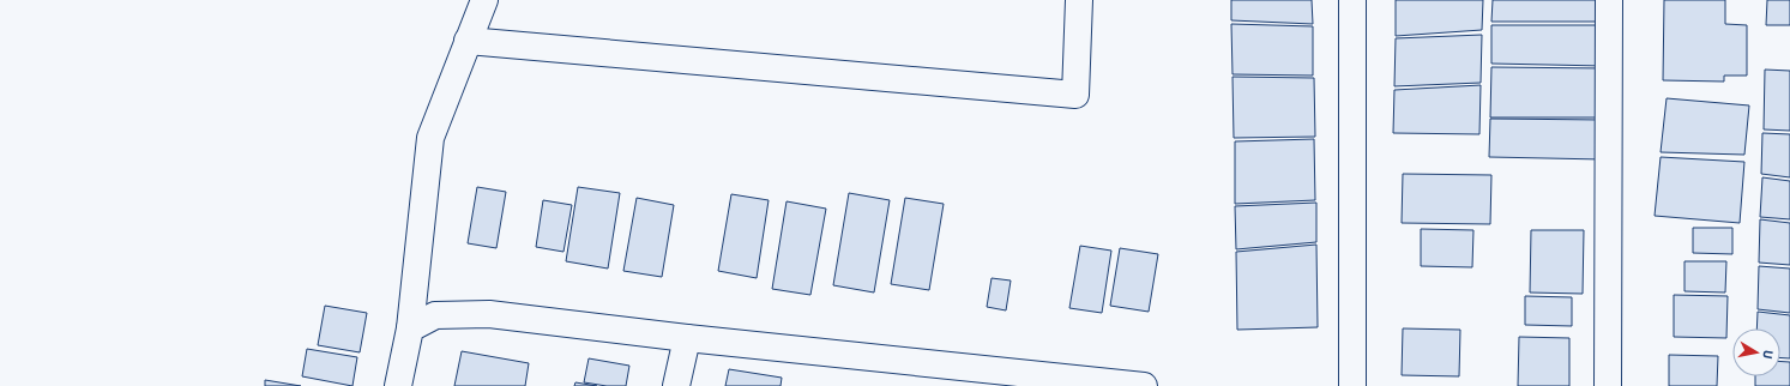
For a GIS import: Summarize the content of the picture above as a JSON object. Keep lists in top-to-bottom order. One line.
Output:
{"north":"right"}
